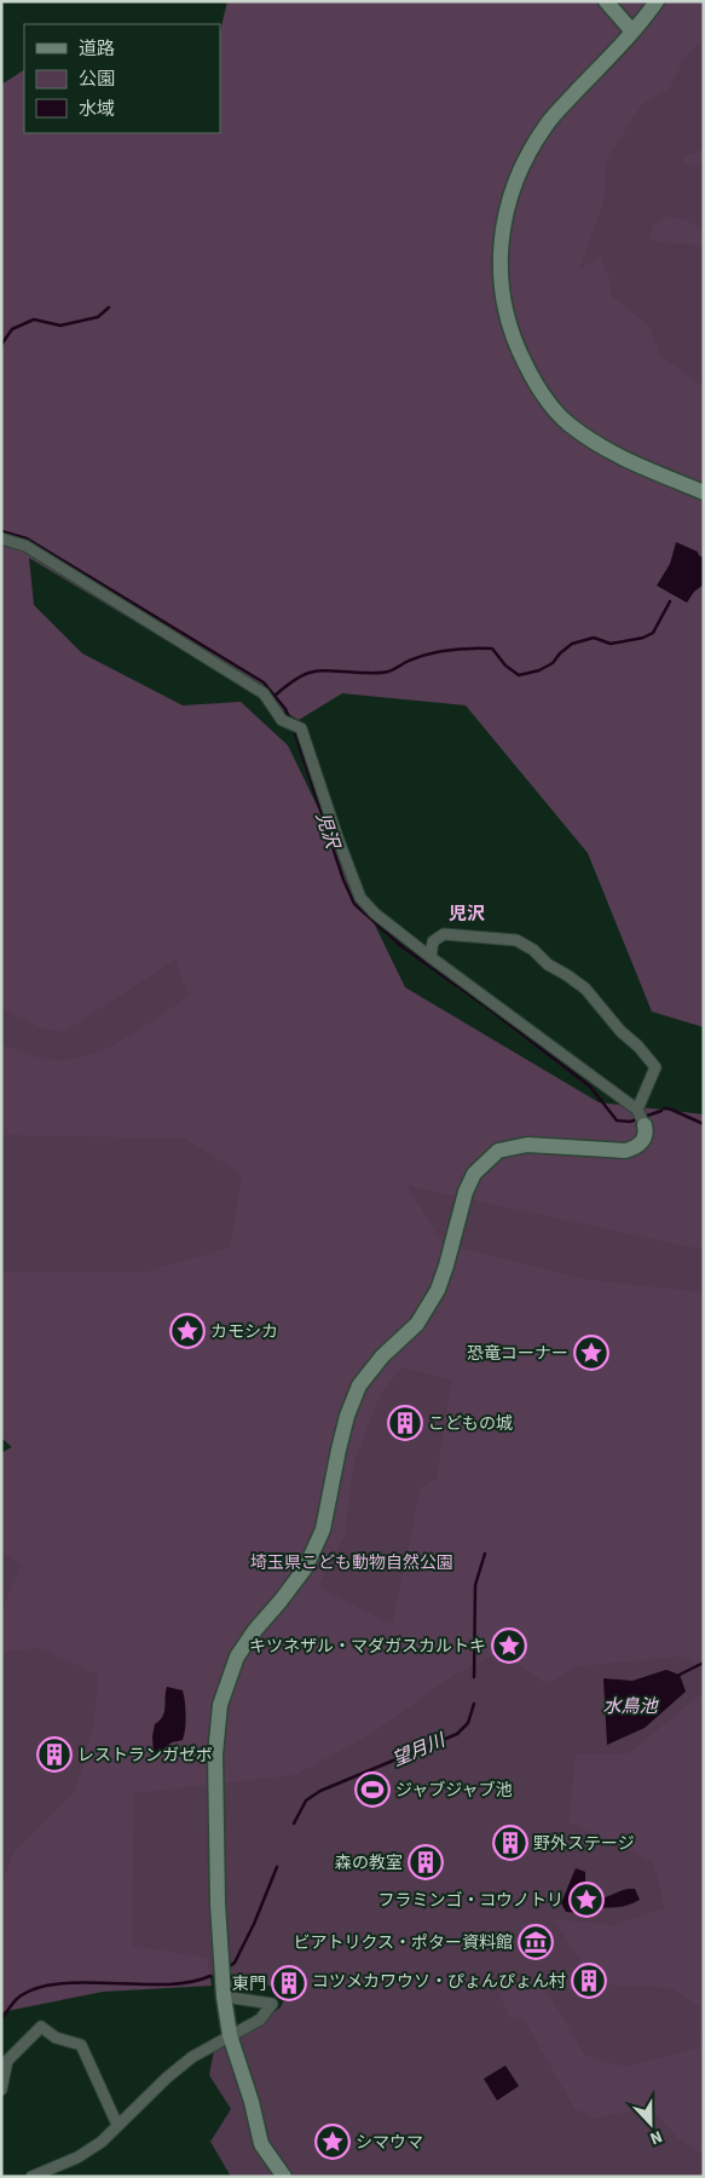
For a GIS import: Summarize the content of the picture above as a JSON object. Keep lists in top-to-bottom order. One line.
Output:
{"districts":["児沢"],"water":["児沢","水鳥池","望月川"],"parks":["埼玉県こども動物自然公園"],"places":{"place":["カモシカ","恐竜コーナー","キツネザル・マダガスカルトキ","フラミンゴ・コウノトリ","シマウマ"],"building":["こどもの城","レストランガゼボ","野外ステージ","森の教室","コツメカワウソ・ぴょんぴょん村","東門"],"sports":["ジャブジャブ池"],"museum":["ビアトリクス・ポター資料館"]},"legend":["道路","公園","水域"],"north":"bottom"}
